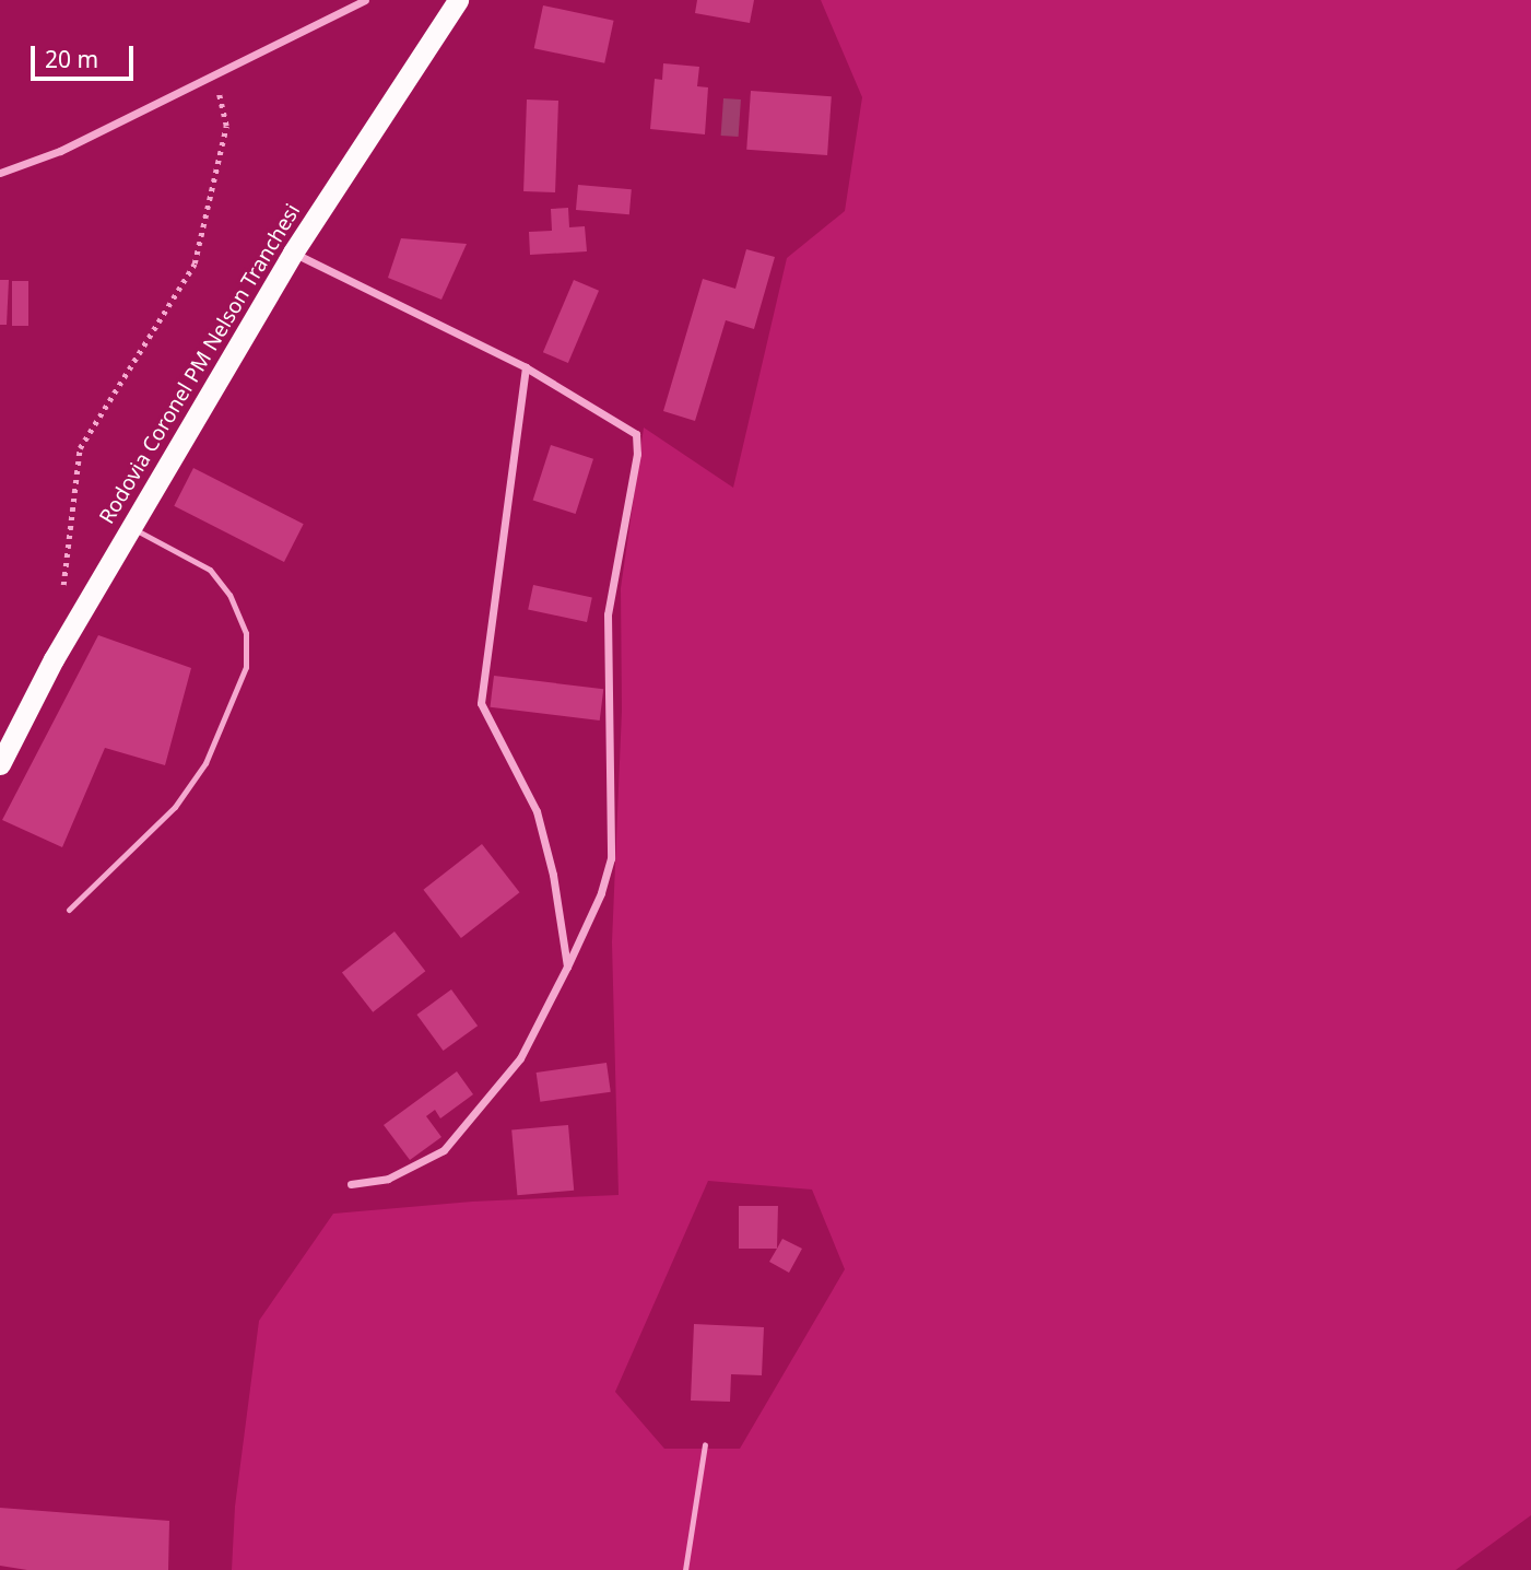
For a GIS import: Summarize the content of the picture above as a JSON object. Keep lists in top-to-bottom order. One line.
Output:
{"streets":{"highway":["Rodovia Coronel PM Nelson Tranchesi"]},"scale_bar":"20 m"}
